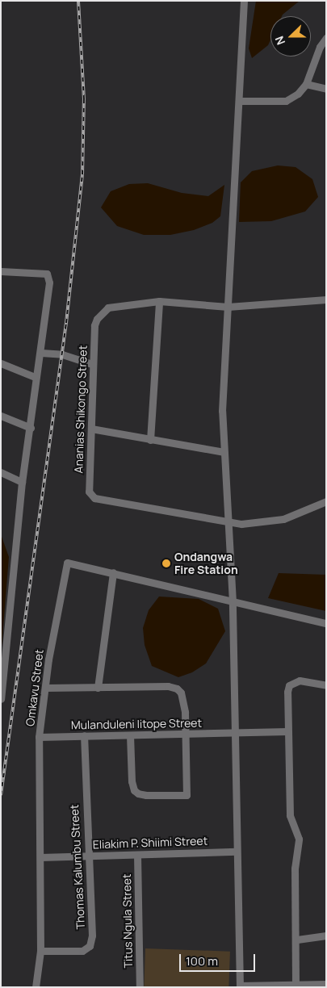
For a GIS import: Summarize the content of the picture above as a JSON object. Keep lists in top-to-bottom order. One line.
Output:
{"streets":{"street":["Ananias Shikongo Street","Omkavu Street","Mulanduleni Iitope Street","Eliakim P. Shiimi Street","Thomas Kalumbu Street","Titus Ngula Street"]},"crossings":[["Omkavu Street","Mulanduleni Iitope Street"],["Omkavu Street","Eliakim P. Shiimi Street"],["Omkavu Street","Thomas Kalumbu Street"],["Mulanduleni Iitope Street","Thomas Kalumbu Street"],["Eliakim P. Shiimi Street","Thomas Kalumbu Street"],["Eliakim P. Shiimi Street","Titus Ngula Street"]],"places":["Ondangwa Fire Station"],"scale_bar":"100 m","north":"left"}
